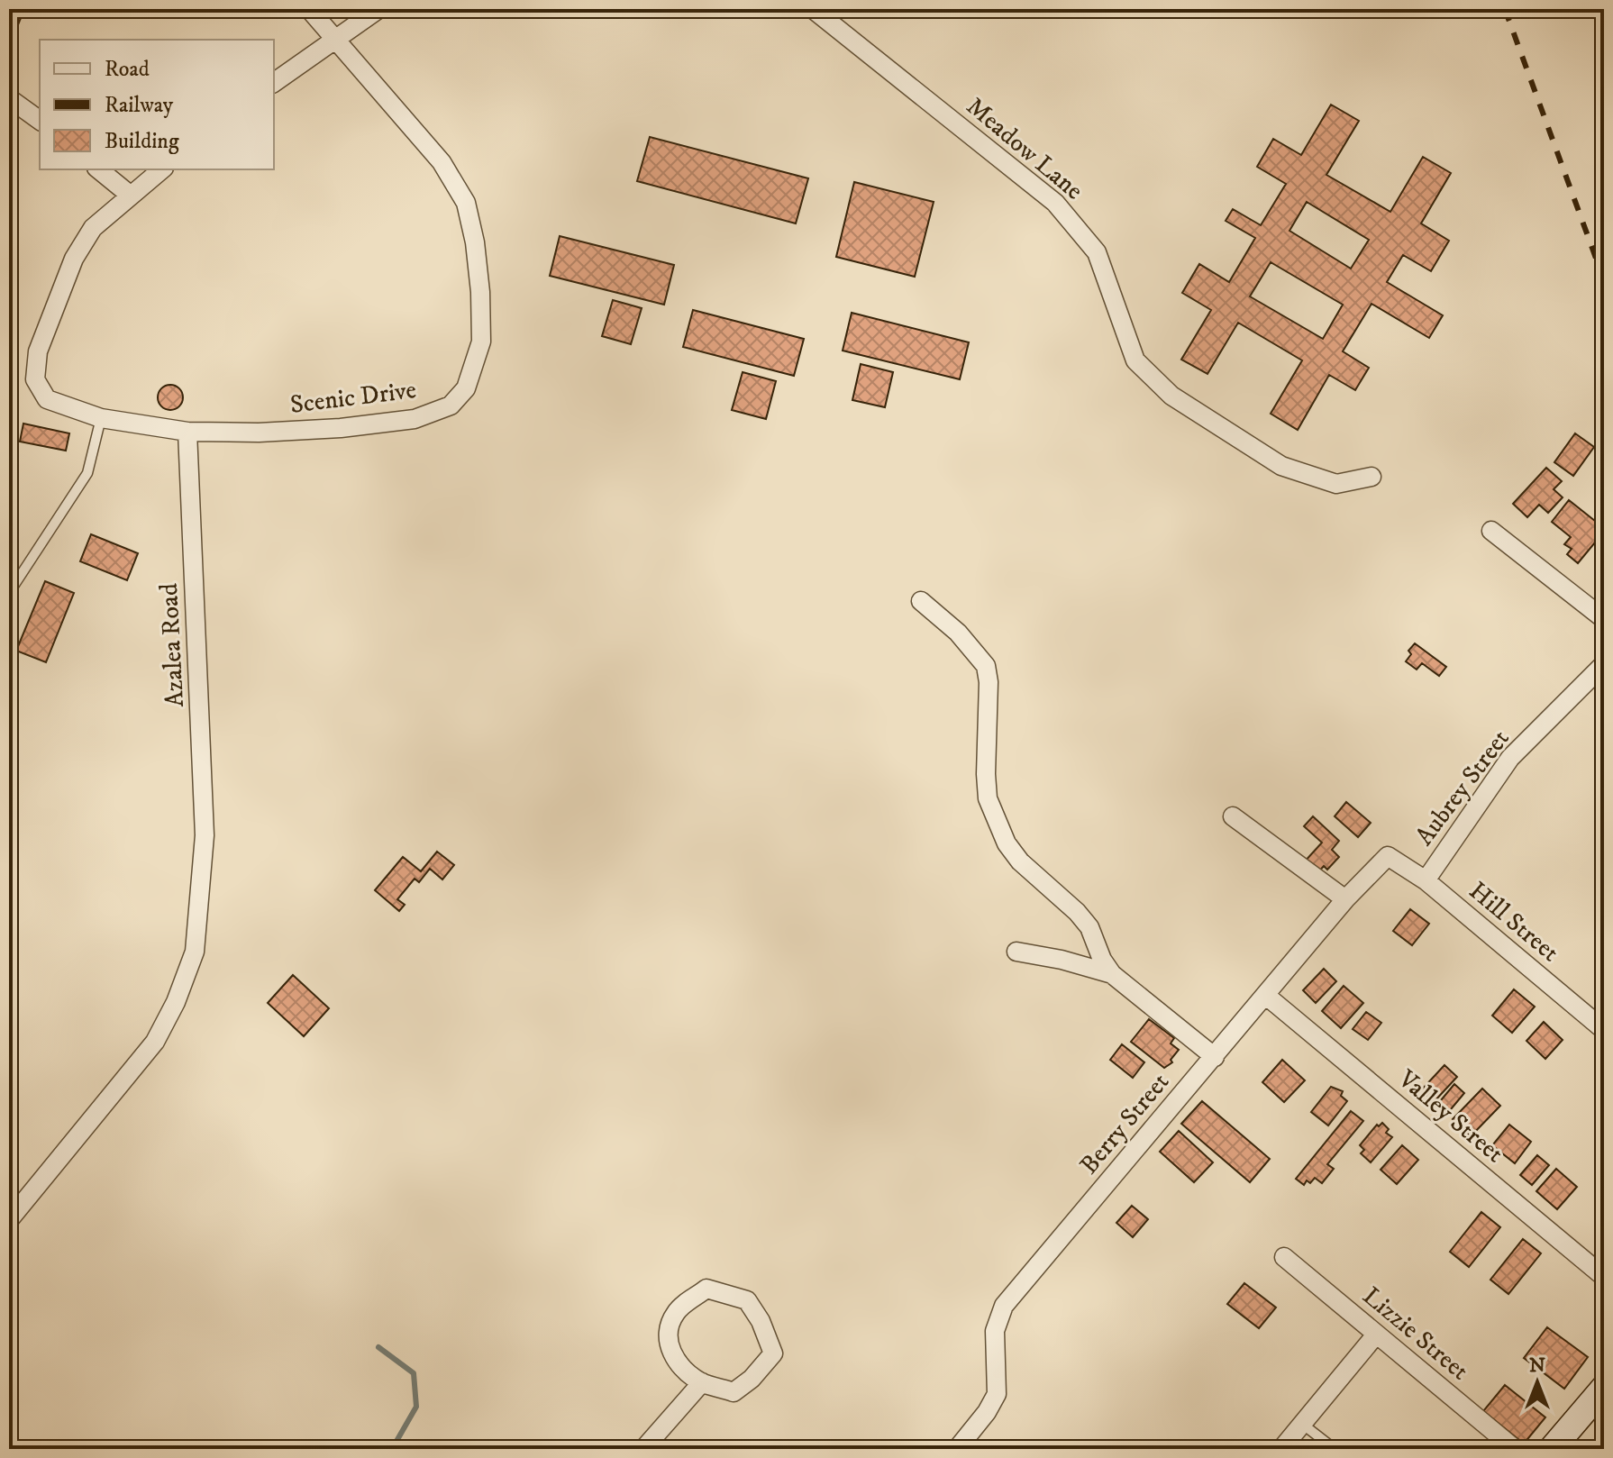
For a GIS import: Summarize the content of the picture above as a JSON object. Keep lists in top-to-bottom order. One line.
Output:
{"streets":{"street":["Meadow Lane","Scenic Drive","Azalea Road","Aubrey Street","Hill Street","Valley Street","Berry Street","Lizzie Street"]},"crossings":[["Scenic Drive","Azalea Road"],["Aubrey Street","Hill Street"],["Hill Street","Berry Street"],["Valley Street","Berry Street"]],"legend":["Road","Railway","Building"],"north":"top"}
